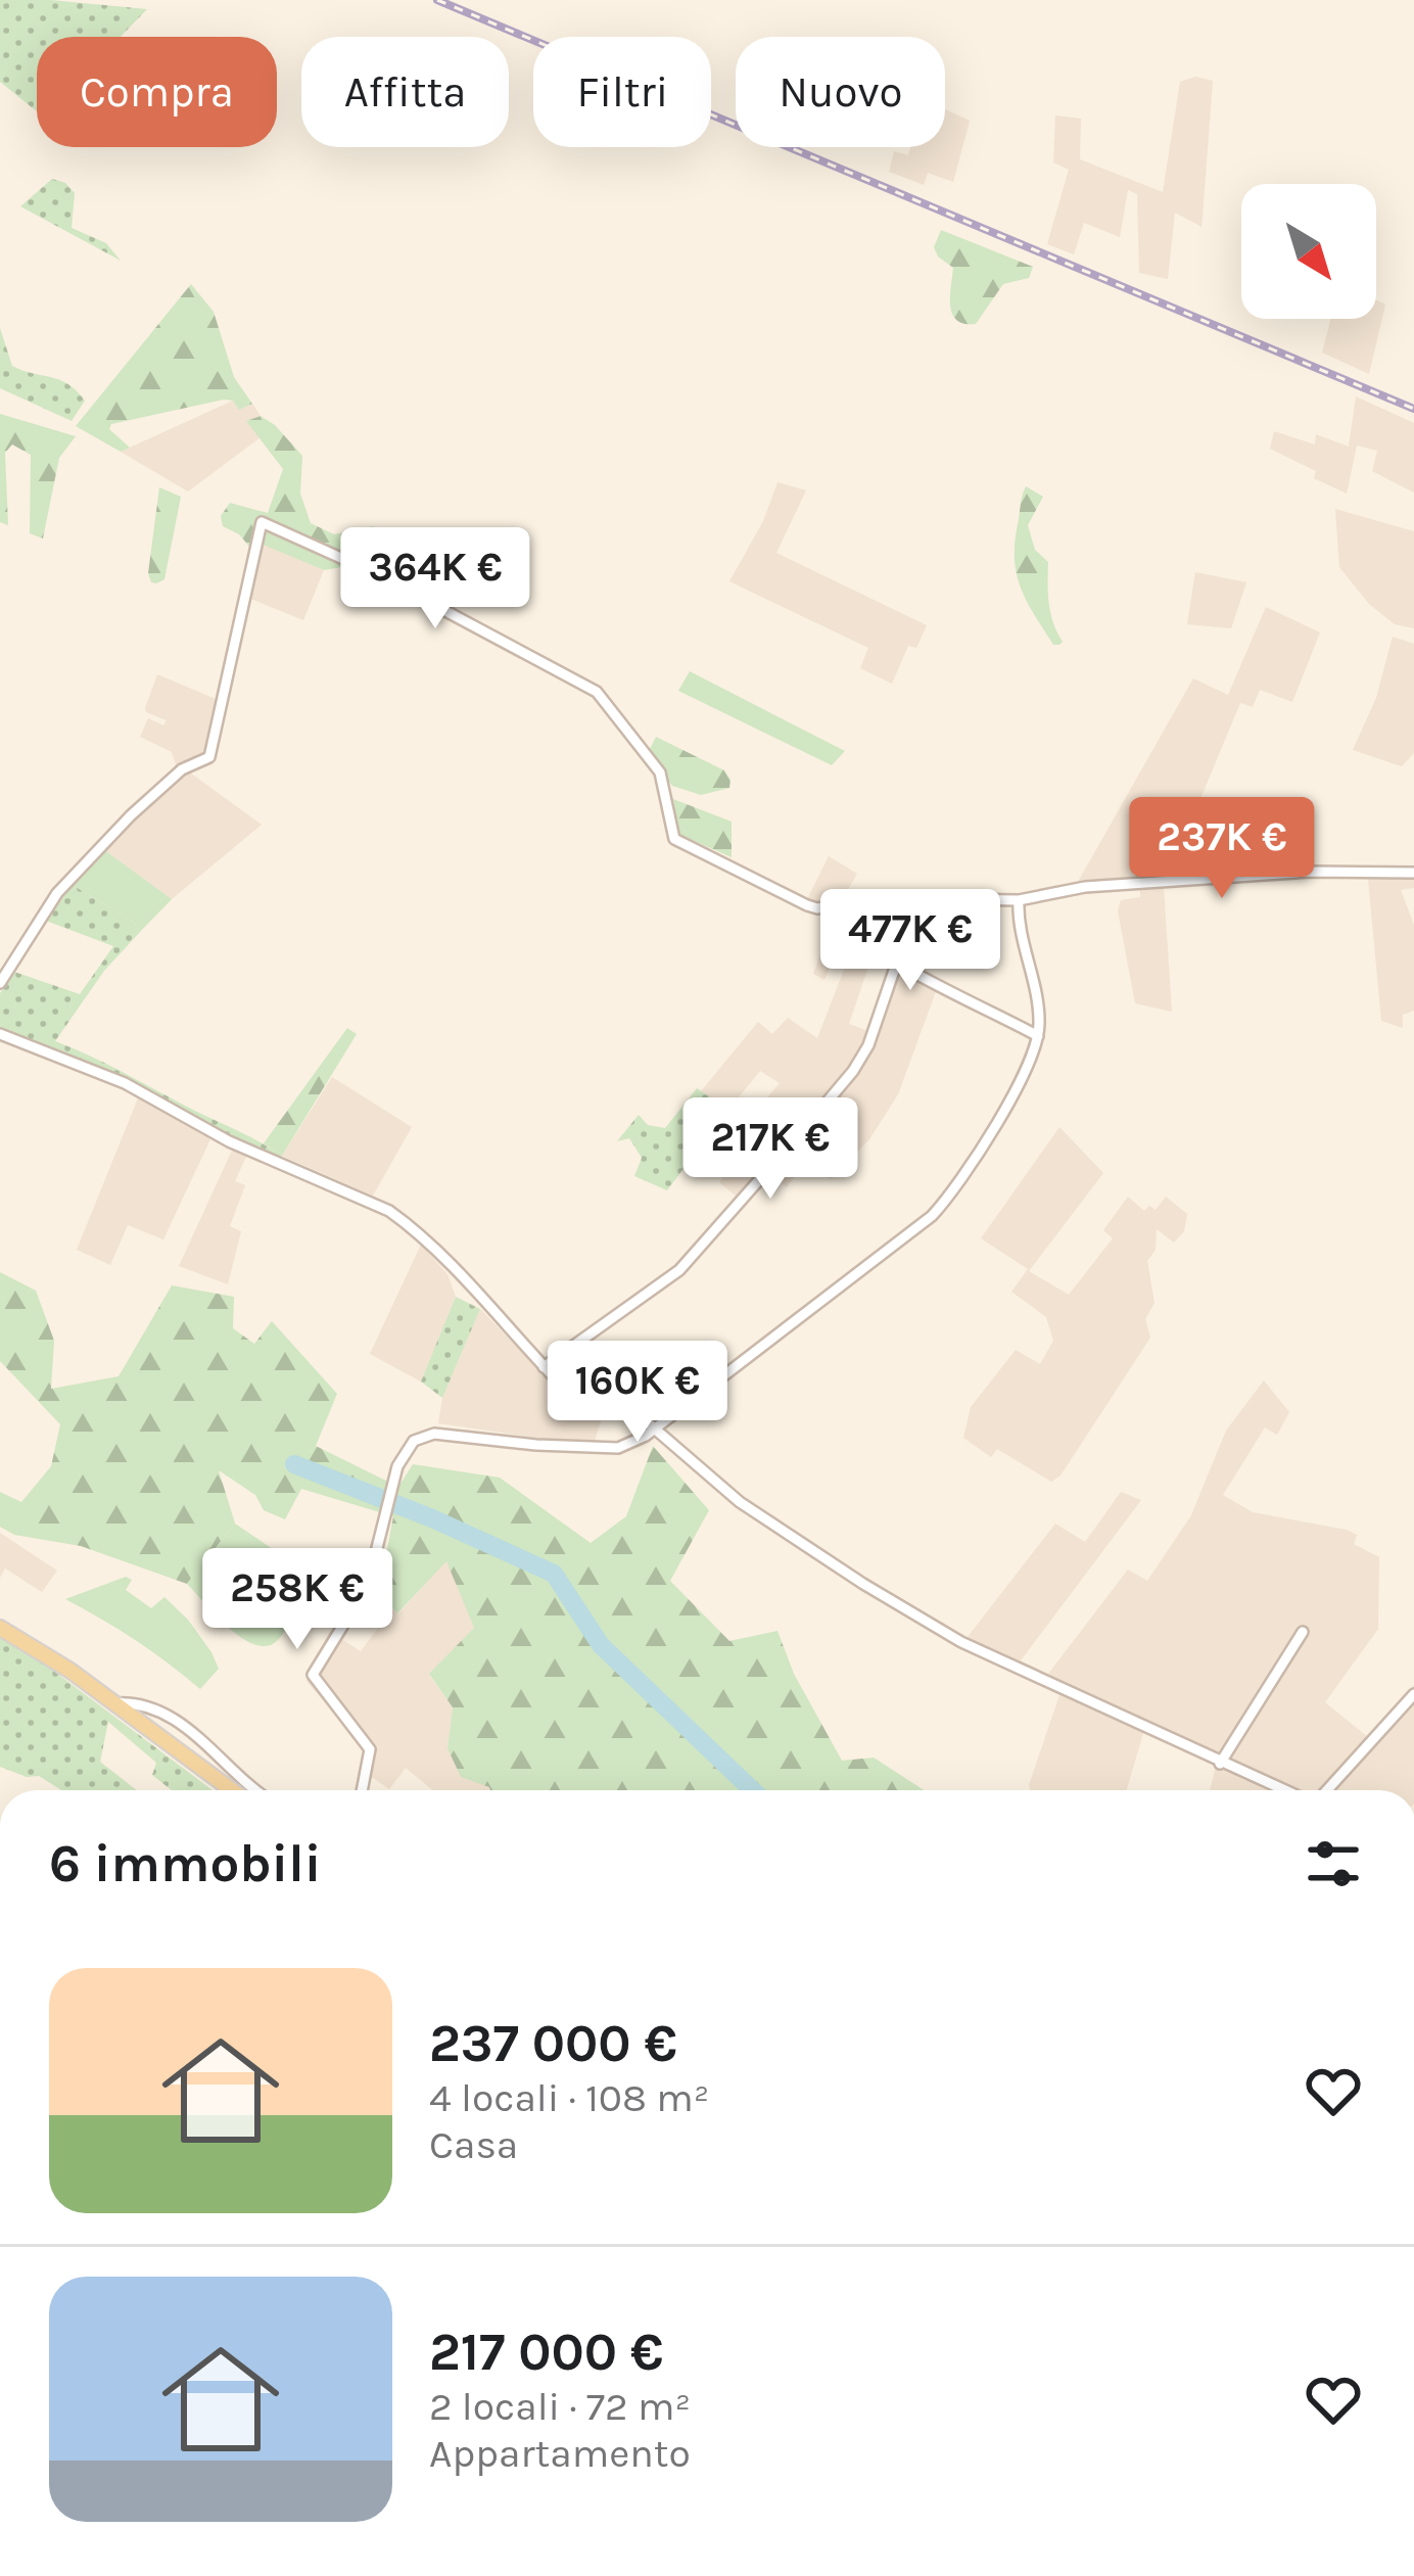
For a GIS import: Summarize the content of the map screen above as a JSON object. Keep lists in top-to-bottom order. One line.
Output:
{"north":"bottom right","page":{"chip":["Compra","Affitta","Filtri","Nuovo"],"price":["364K €","237K €","477K €","217K €","160K €","258K €"],"heading":"6 immobili","list":[{"name":"237 000 €","note":"4 locali · 108 m² · Casa"},{"name":"217 000 €","note":"2 locali · 72 m² · Appartamento"}]}}
